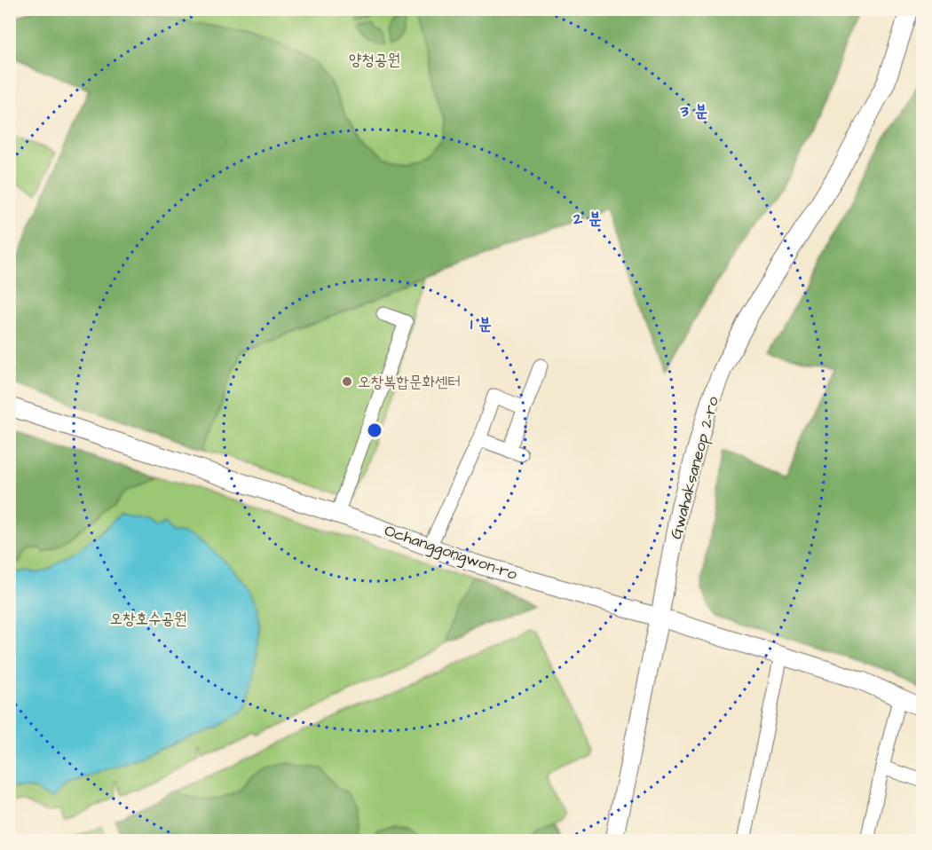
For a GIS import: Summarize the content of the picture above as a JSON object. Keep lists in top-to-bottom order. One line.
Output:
{"streets":{"street":["Gwahaksaneop 2-ro","Ochanggongwon-ro"]},"crossings":[["Gwahaksaneop 2-ro","Ochanggongwon-ro"]],"parks":["양청공원","오창호수공원"],"places":["오창복합문화센터"],"rings":["3 분","2 분","1 분"]}
